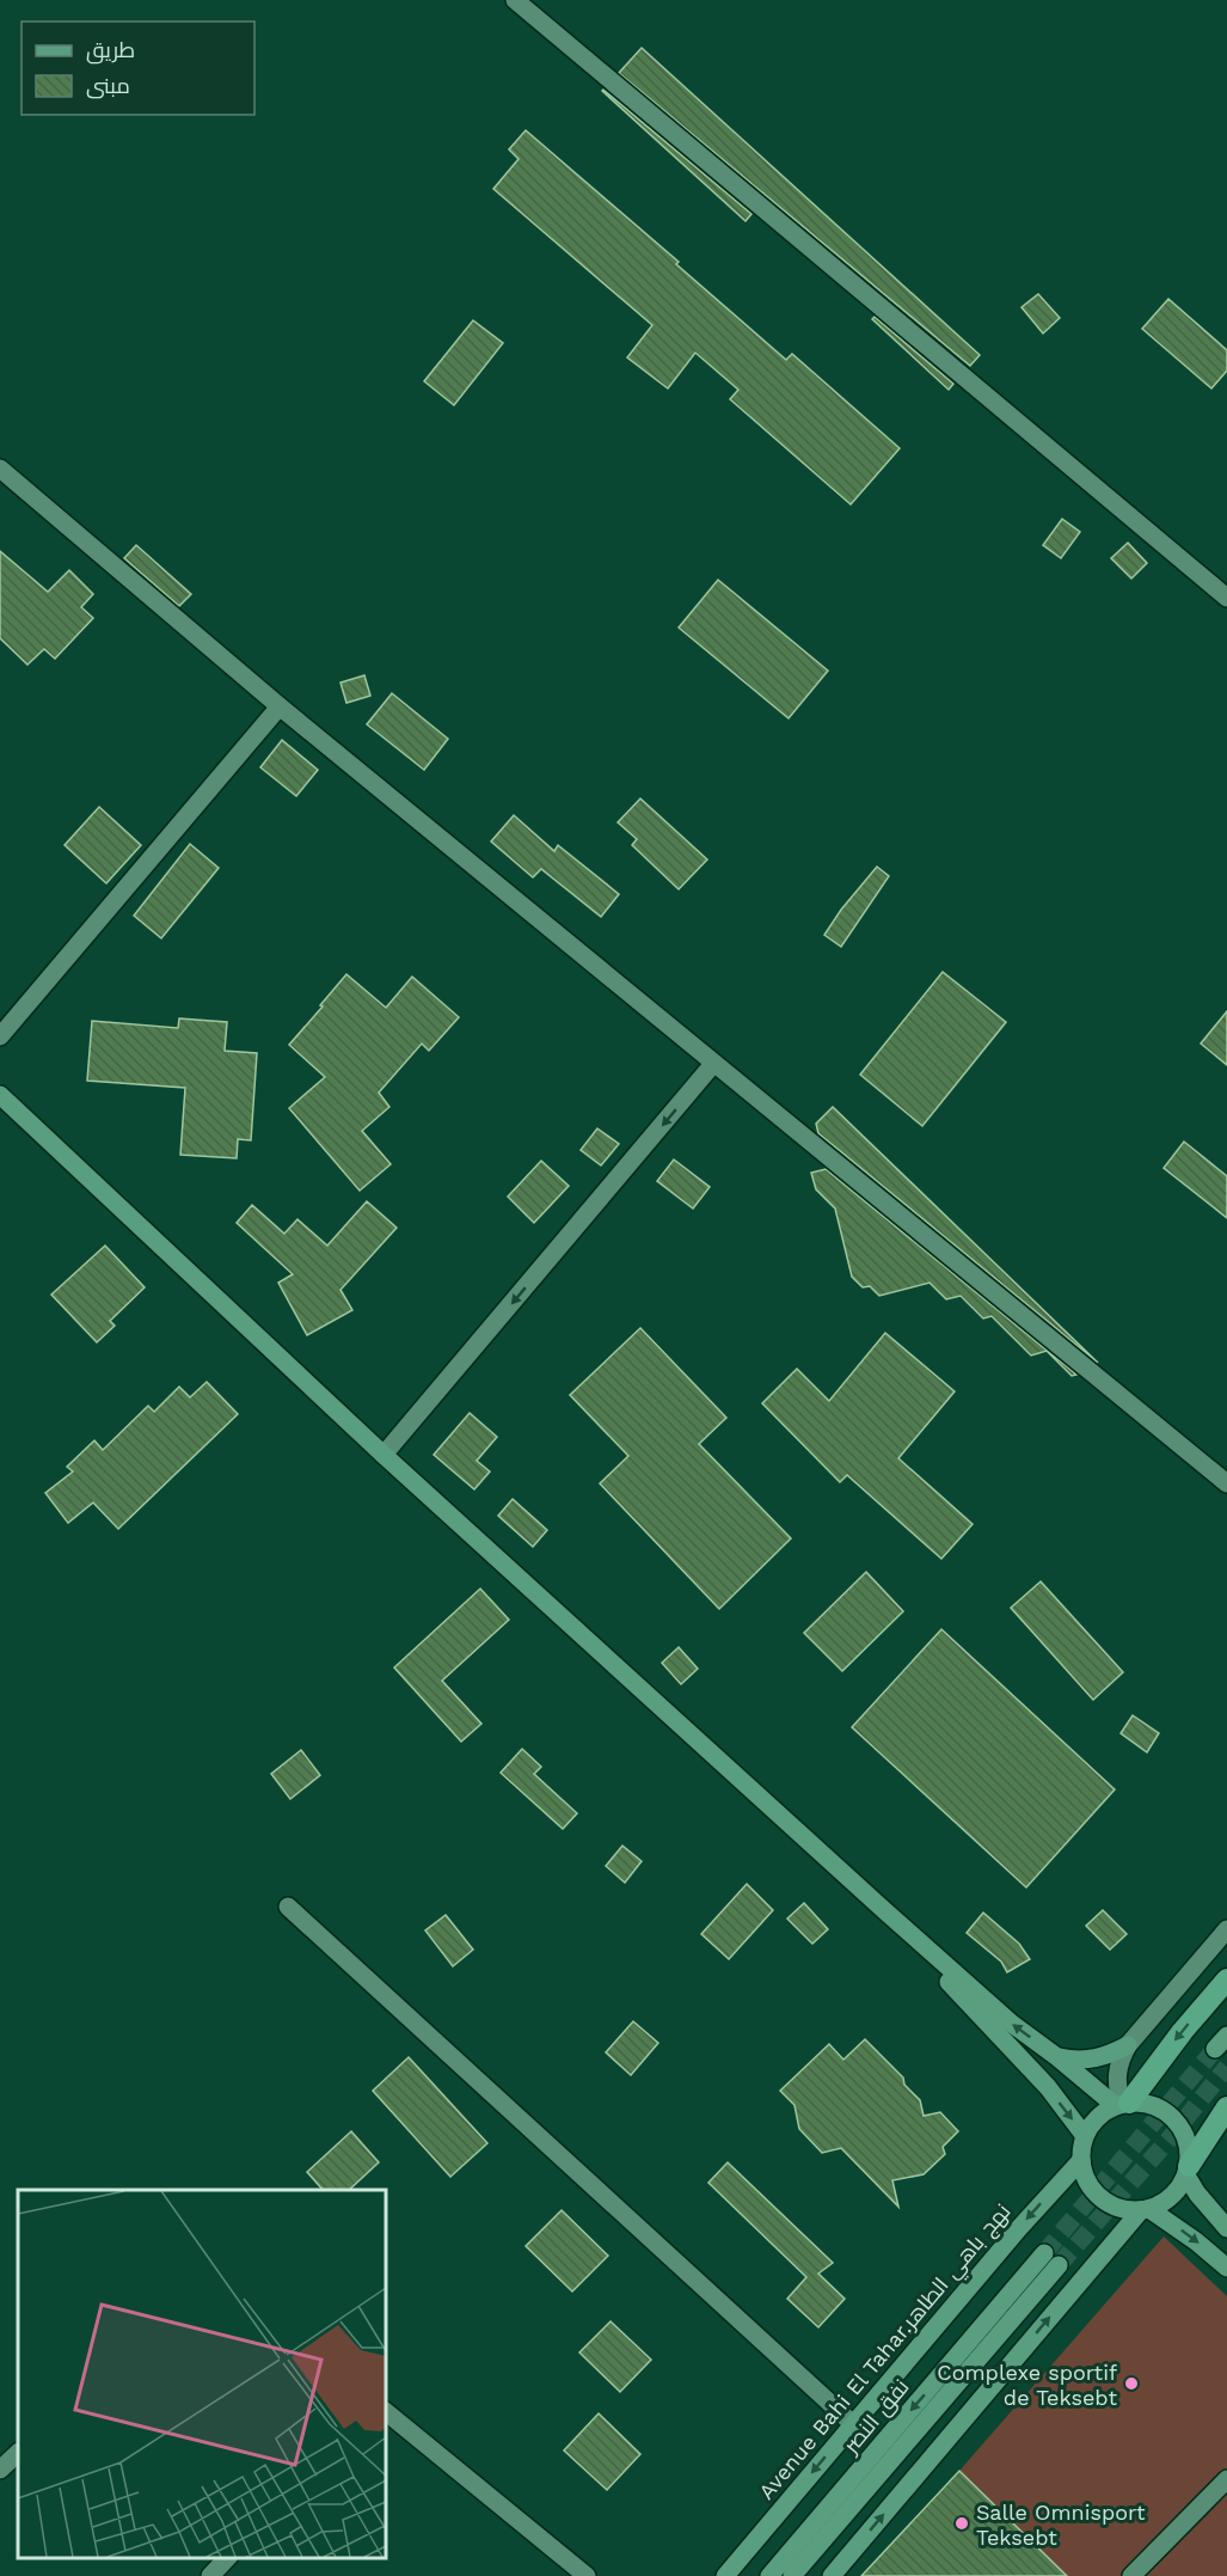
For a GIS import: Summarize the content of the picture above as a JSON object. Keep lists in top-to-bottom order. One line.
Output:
{"streets":{"main road":["Avenue Bahi El Tahar,نهج باهي الطاهر","نفق النصر"]},"places":["Complexe sportif de Teksebt","Salle Omnisport Teksebt"],"legend":["طريق","مبنى"]}
